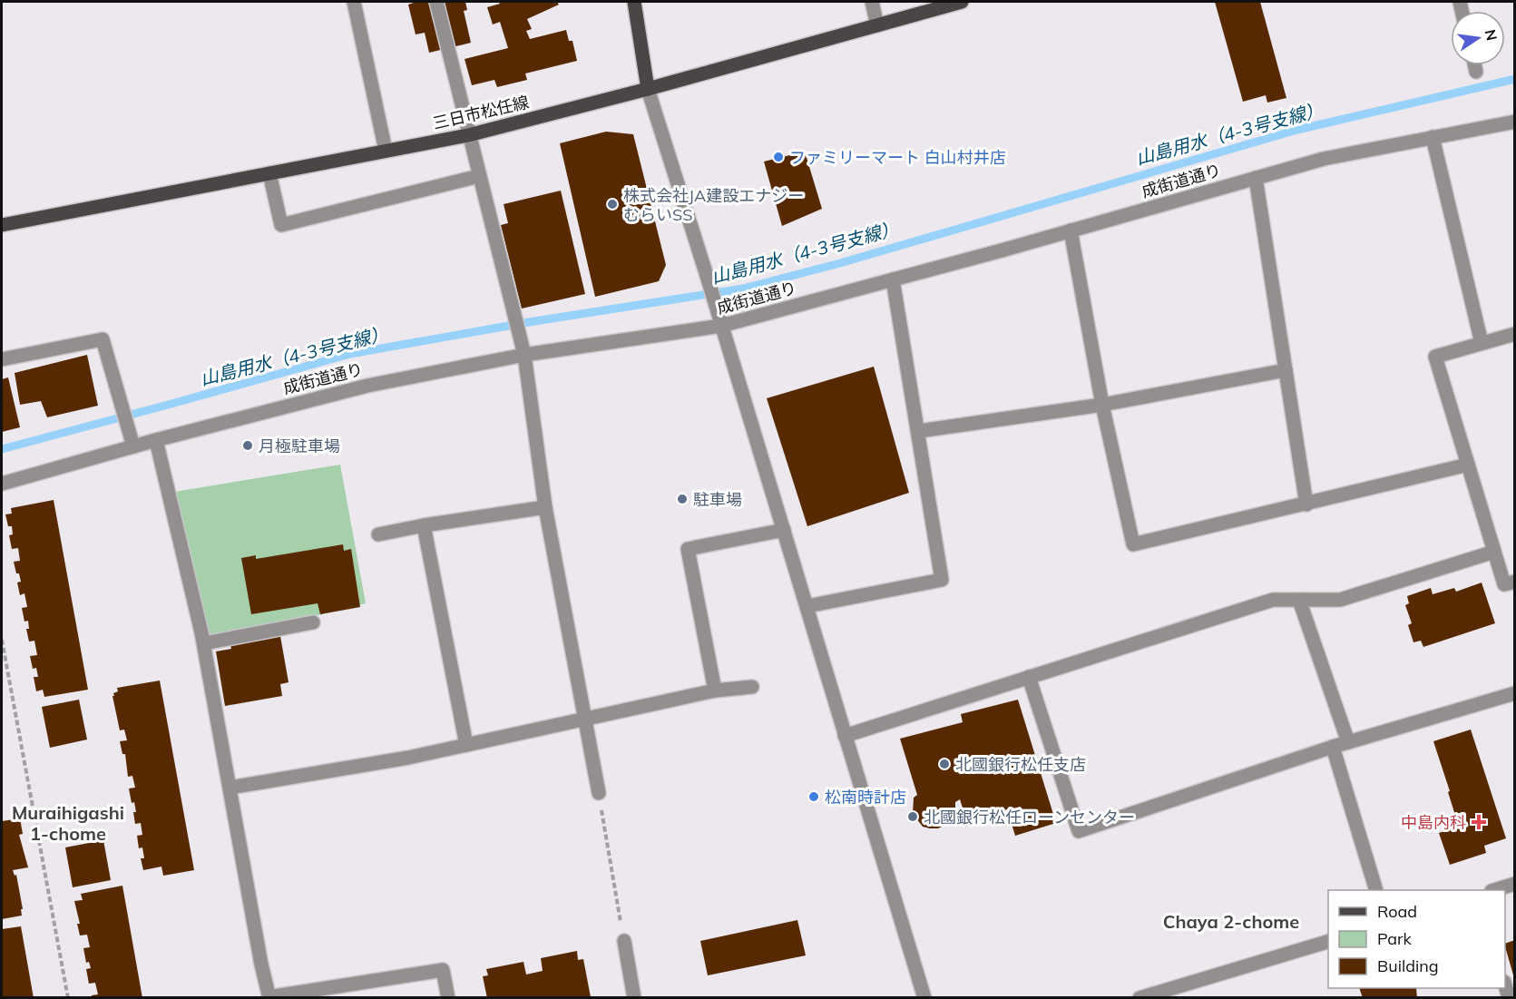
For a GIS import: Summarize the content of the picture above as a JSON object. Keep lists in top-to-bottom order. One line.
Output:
{"streets":{"main road":["三日市松任線"],"street":["成街道通り"]},"districts":["Muraihigashi 1-chome","Chaya 2-chome"],"water":["山島用水（4-3号支線）"],"places":{"other":["ファミリーマート 白山村井店","株式会社JA建設エナジー むらいSS","月極駐車場","駐車場","北國銀行松任支店","松南時計店","北國銀行松任ローンセンター"],"health":["中島内科"]},"legend":["Road","Park","Building"],"north":"right"}
